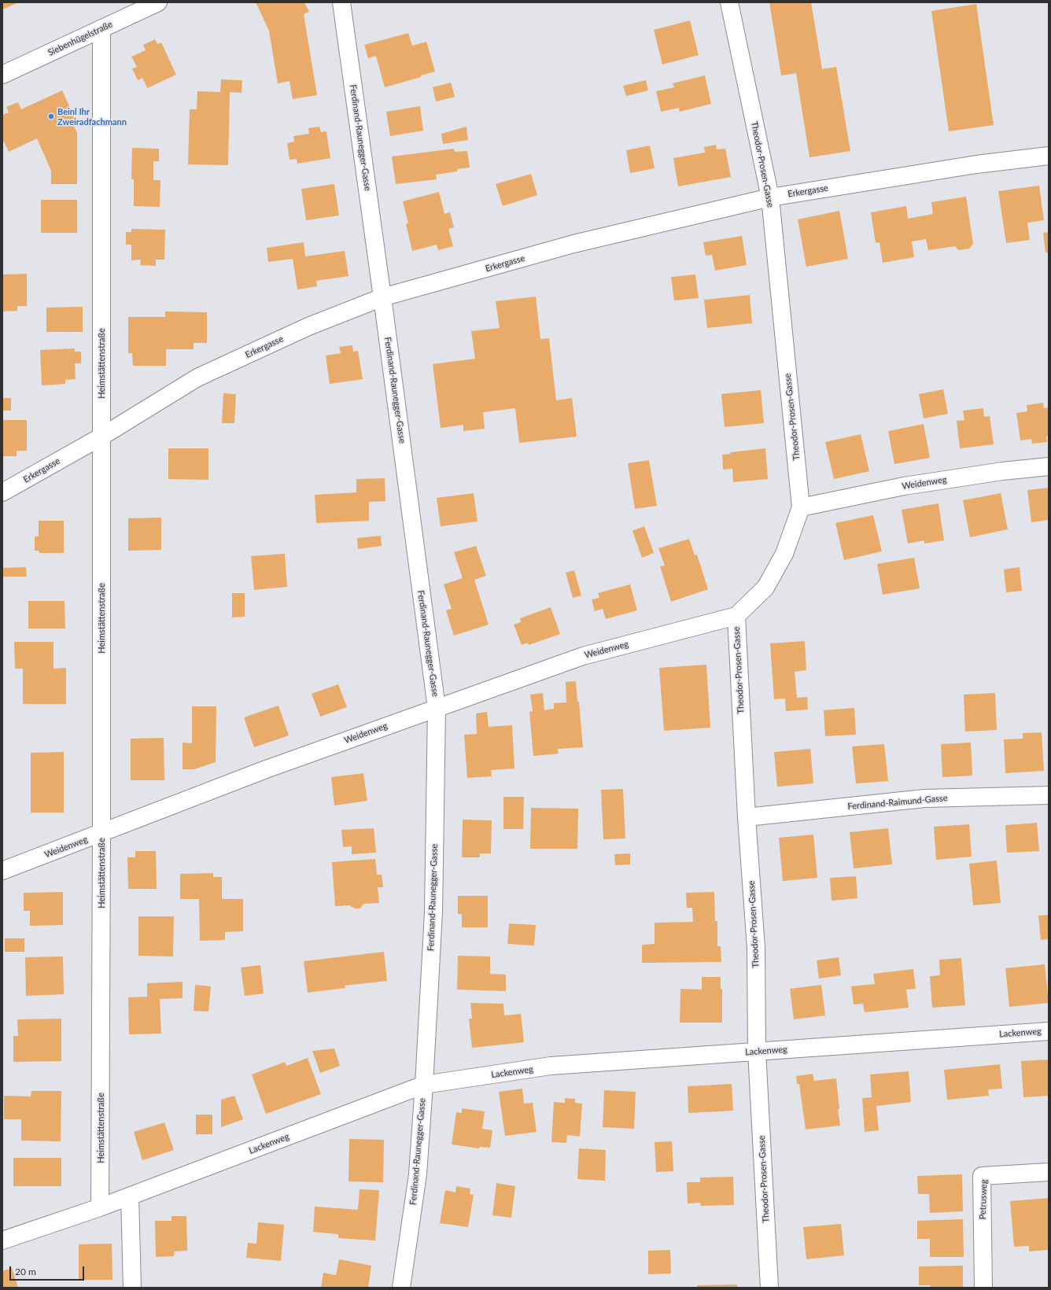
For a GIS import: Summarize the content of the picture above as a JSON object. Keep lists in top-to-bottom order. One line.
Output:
{"streets":{"street":["Siebenhügelstraße","Ferdinand-Raunegger-Gasse","Theodor-Prosen-Gasse","Erkergasse","Heimstättenstraße","Weidenweg","Ferdinand-Raimund-Gasse","Lackenweg","Petrusweg"]},"crossings":[["Siebenhügelstraße","Heimstättenstraße"],["Ferdinand-Raunegger-Gasse","Erkergasse"],["Ferdinand-Raunegger-Gasse","Weidenweg"],["Ferdinand-Raunegger-Gasse","Lackenweg"],["Theodor-Prosen-Gasse","Erkergasse"],["Theodor-Prosen-Gasse","Weidenweg"],["Theodor-Prosen-Gasse","Ferdinand-Raimund-Gasse"],["Theodor-Prosen-Gasse","Lackenweg"],["Erkergasse","Heimstättenstraße"],["Heimstättenstraße","Weidenweg"],["Heimstättenstraße","Lackenweg"]],"places":["Beinl Ihr Zweiradfachmann"],"scale_bar":"20 m"}
